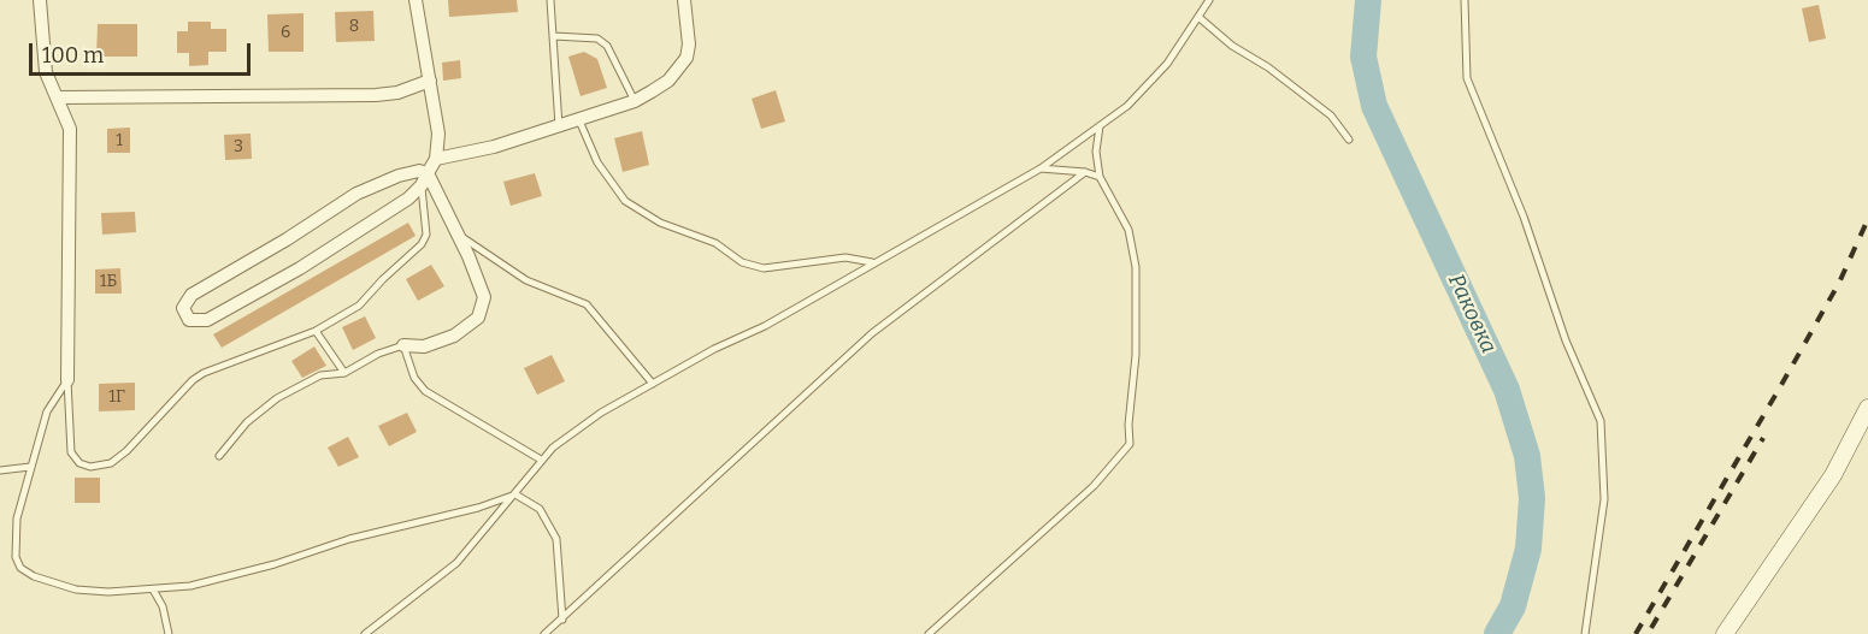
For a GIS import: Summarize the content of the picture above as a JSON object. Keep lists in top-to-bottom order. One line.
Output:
{"water":["Раковка"],"house_numbers":["8","6","1","3","1Б","1Г"],"scale_bar":"100 m"}
